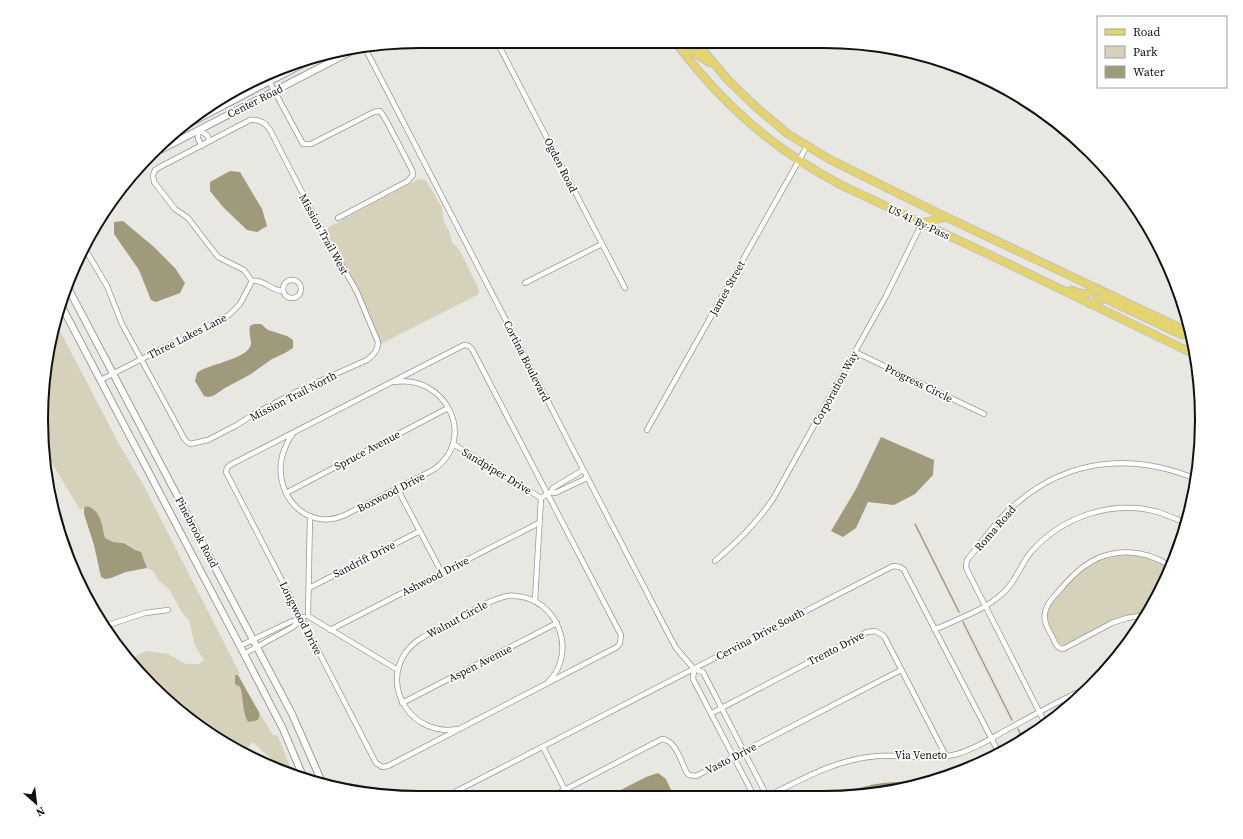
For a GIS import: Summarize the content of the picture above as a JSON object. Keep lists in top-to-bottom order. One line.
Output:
{"streets":{"main road":["US 41 By-Pass"],"street":["Center Road","Ogden Road","Mission Trail West","James Street","Three Lakes Lane","Cortina Boulevard","Progress Circle","Corporation Way","Mission Trail North","Spruce Avenue","Sandpiper Drive","Boxwood Drive","Roma Road","Pinebrook Road","Sandrift Drive","Ashwood Drive","Longwood Drive","Walnut Circle","Cervina Drive South","Trento Drive","Aspen Avenue","Via Veneto","Vasto Drive"]},"crossings":[["US 41 By-Pass","James Street"],["US 41 By-Pass","Corporation Way"],["Mission Trail West","Mission Trail North"],["Three Lakes Lane","Mission Trail North"],["Three Lakes Lane","Pinebrook Road"],["Cortina Boulevard","Cervina Drive South"],["Cortina Boulevard","Trento Drive"],["Cortina Boulevard","Vasto Drive"],["Progress Circle","Corporation Way"],["Spruce Avenue","Boxwood Drive"],["Sandpiper Drive","Boxwood Drive"],["Boxwood Drive","Longwood Drive"],["Roma Road","Via Veneto"],["Longwood Drive","Walnut Circle"],["Walnut Circle","Aspen Avenue"],["Cervina Drive South","Via Veneto"],["Trento Drive","Via Veneto"],["Trento Drive","Vasto Drive"]],"legend":["Road","Park","Water"],"north":"bottom right"}
